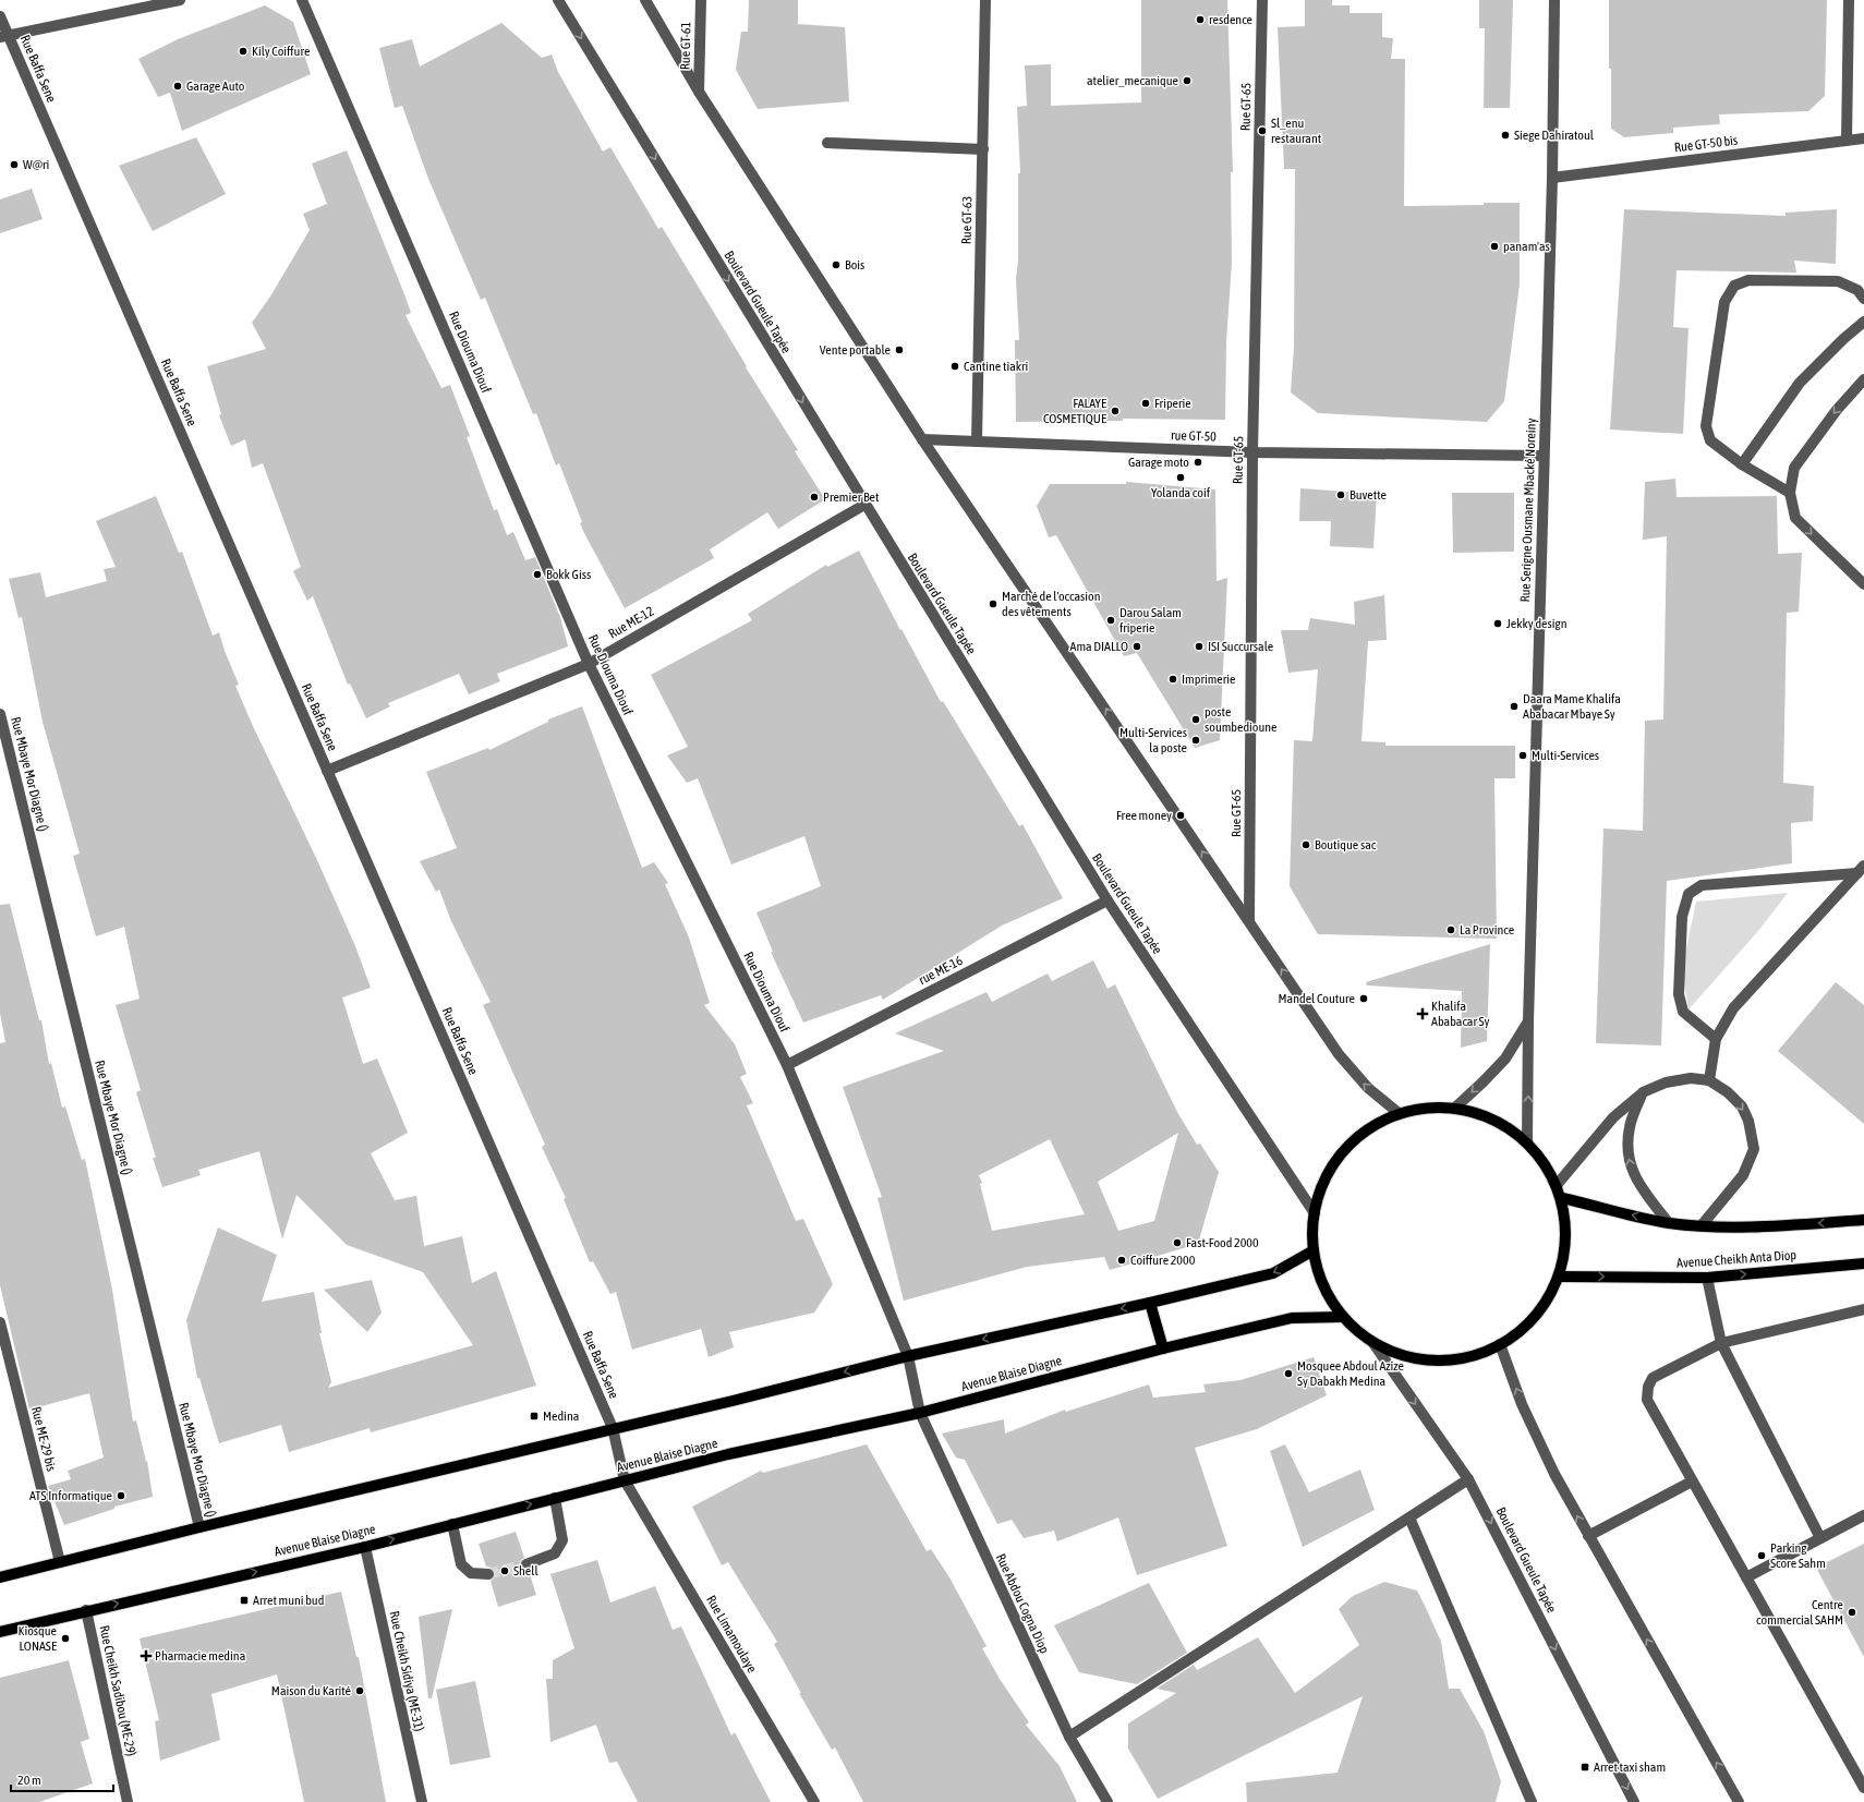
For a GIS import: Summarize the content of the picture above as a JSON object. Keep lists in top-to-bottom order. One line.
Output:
{"streets":{"main road":["Avenue Cheikh Anta Diop","Avenue Blaise Diagne"],"street":["Rue GT-61","Rue Baffa Sene","Rue GT-65","Rue GT-50 bis","Rue GT-63","Boulevard Gueule Tapée","Rue Diouma Diouf","rue GT-50","Rue Serigne Ousmane Mbacké Noreiny","Rue ME-12","Rue Mbaye Mor Diagne ()","rue ME-16","Rue ME-29 bis","Rue Abdou Cogna Diop","Rue Limamoulaye","Rue Cheikh Sidiya (ME-31)","Rue Cheikh Sadibou (ME-29)"]},"crossings":[["Rue Baffa Sene","Rue ME-12"],["Rue Baffa Sene","Avenue Blaise Diagne"],["Rue Baffa Sene","Rue Limamoulaye"],["Rue GT-65","rue GT-50"],["Rue GT-50 bis","Rue Serigne Ousmane Mbacké Noreiny"],["Rue GT-63","rue GT-50"],["Boulevard Gueule Tapée","Rue ME-12"],["Boulevard Gueule Tapée","rue ME-16"],["Rue Diouma Diouf","Rue ME-12"],["Rue Diouma Diouf","rue ME-16"],["Rue Diouma Diouf","Rue Abdou Cogna Diop"],["rue GT-50","Rue Serigne Ousmane Mbacké Noreiny"],["Avenue Blaise Diagne","Rue Abdou Cogna Diop"],["Avenue Blaise Diagne","Rue Limamoulaye"],["Avenue Blaise Diagne","Rue Cheikh Sidiya (ME-31)"],["Avenue Blaise Diagne","Rue Cheikh Sadibou (ME-29)"]],"places":{"other":["resdence","Kily Coiffure","atelier_mecanique","Garage Auto","Sl_enu restaurant","Siege Dahiratoul","W@ri","panam'as","Bois","Vente portable","Cantine tiakri","Friperie","FALAYE COSMETIQUE","Garage moto","Yolanda coif","Buvette","Premier Bet","Bokk Giss","Marché de l'occasion des vêtements","Darou Salam friperie","Jekky design","Ama DIALLO","ISI Succursale","Imprimerie","Daara Mame Khalifa Ababacar Mbaye Sy","poste soumbedioune","Multi-Services la poste","Multi-Services","Free money","Boutique sac","La Province","Mandel Couture","Fast-Food 2000","Coiffure 2000","Mosquee Abdoul Azize Sy Dabakh Medina","ATS Informatique","Parking Score Sahm","Shell","Centre commercial SAHM","Kiosque LONASE","Maison du Karité"],"health":["Khalifa Ababacar Sy","Pharmacie medina"],"transit":["Medina","Arret muni bud","Arret taxi sham"]},"scale_bar":"20 m"}
